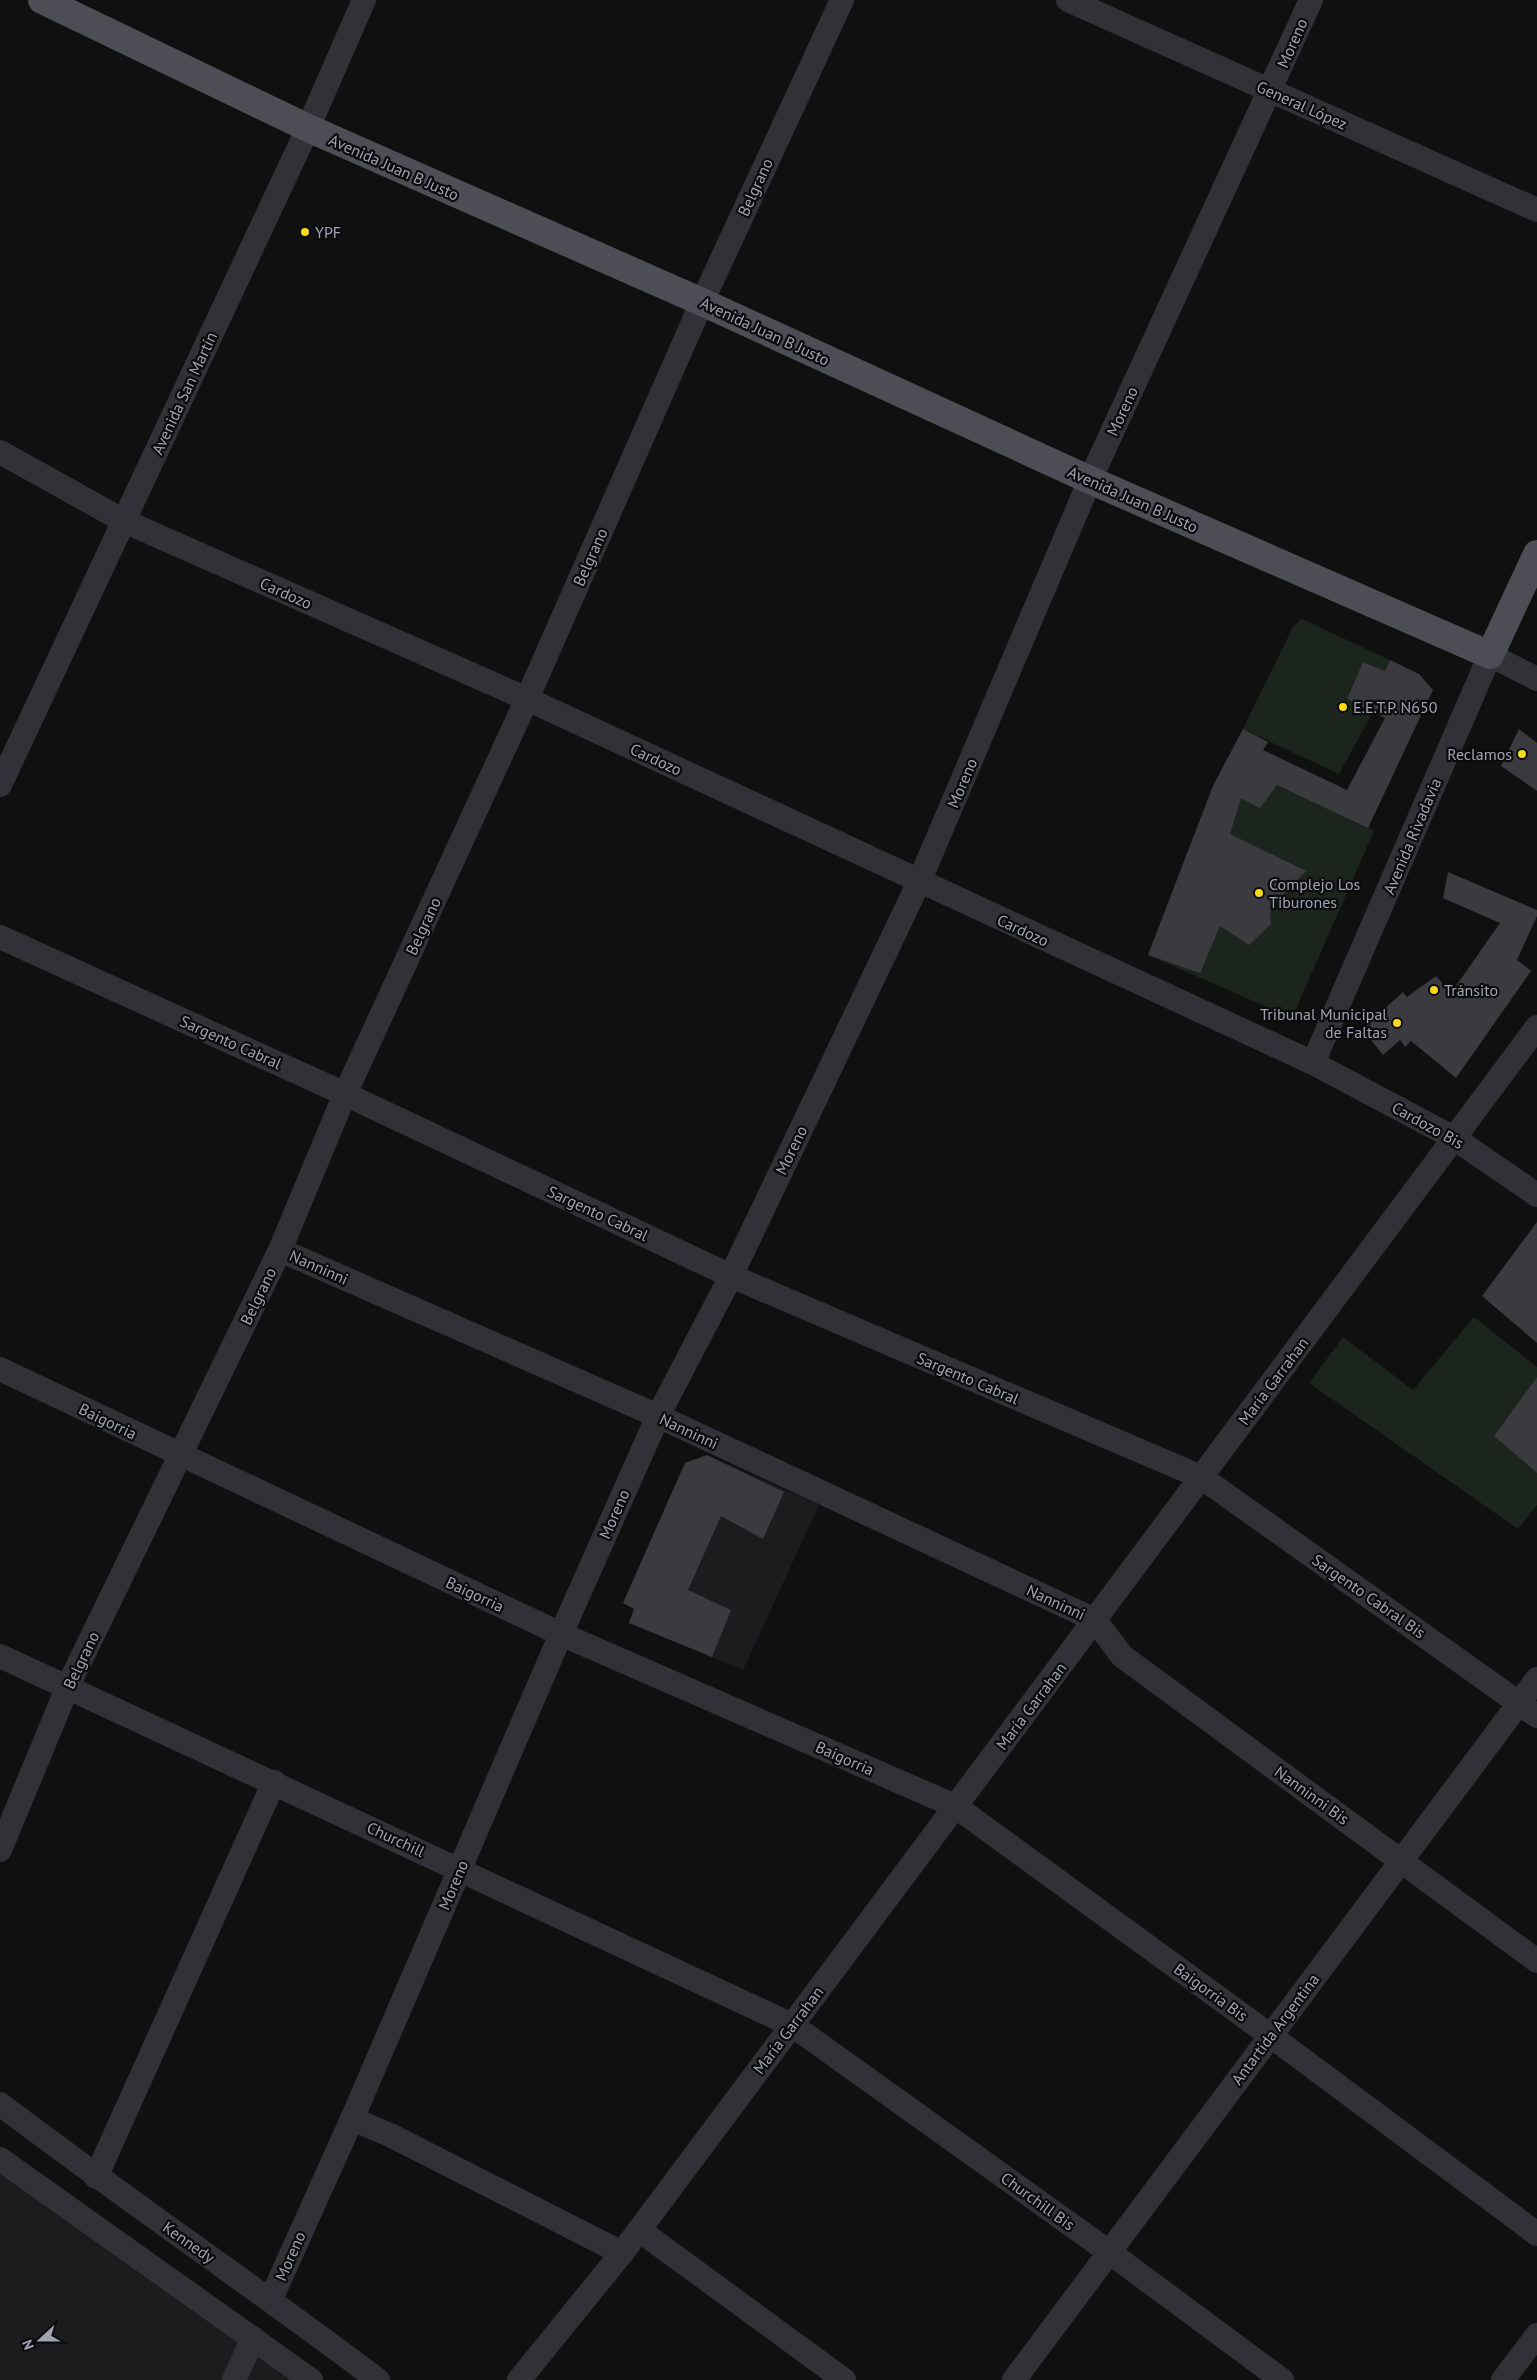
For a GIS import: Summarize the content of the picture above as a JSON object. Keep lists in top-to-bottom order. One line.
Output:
{"streets":{"main road":["Avenida Juan B Justo","Avenida Rivadavia"],"street":["Moreno","General López","Belgrano","Avenida San Martín","Cardozo","Sargento Cabral","Cardozo Bis","Nanninni","María Garrahan","Baigorria","Sargento Cabral Bis","Nanninni Bis","Churchill","Baigorria Bis","Antartida Argentina","Churchill Bis","Kennedy"]},"crossings":[["Moreno","General López"],["Moreno","Avenida Juan B Justo"],["Moreno","Cardozo"],["Moreno","Sargento Cabral"],["Moreno","Nanninni"],["Moreno","Baigorria"],["Moreno","Churchill"],["Moreno","Kennedy"],["Avenida Juan B Justo","Belgrano"],["Avenida Juan B Justo","Avenida San Martín"],["Avenida Juan B Justo","Avenida Rivadavia"],["Belgrano","Cardozo"],["Belgrano","Sargento Cabral"],["Belgrano","Nanninni"],["Belgrano","Baigorria"],["Belgrano","Churchill"],["Avenida San Martín","Cardozo"],["Cardozo","Avenida Rivadavia"],["Cardozo","Cardozo Bis"],["Avenida Rivadavia","Cardozo Bis"],["Sargento Cabral","María Garrahan"],["Sargento Cabral","Sargento Cabral Bis"],["Cardozo Bis","María Garrahan"],["Nanninni","María Garrahan"],["Nanninni","Nanninni Bis"],["María Garrahan","Baigorria"],["María Garrahan","Sargento Cabral Bis"],["María Garrahan","Nanninni Bis"],["María Garrahan","Churchill"],["María Garrahan","Baigorria Bis"],["María Garrahan","Churchill Bis"],["Baigorria","Baigorria Bis"],["Sargento Cabral Bis","Antartida Argentina"],["Nanninni Bis","Antartida Argentina"],["Churchill","Churchill Bis"],["Baigorria Bis","Antartida Argentina"],["Antartida Argentina","Churchill Bis"]],"places":["YPF","E.E.T.P. N650","Reclamos","Complejo Los Tiburones","Tránsito","Tribunal Municipal de Faltas"],"north":"left"}
